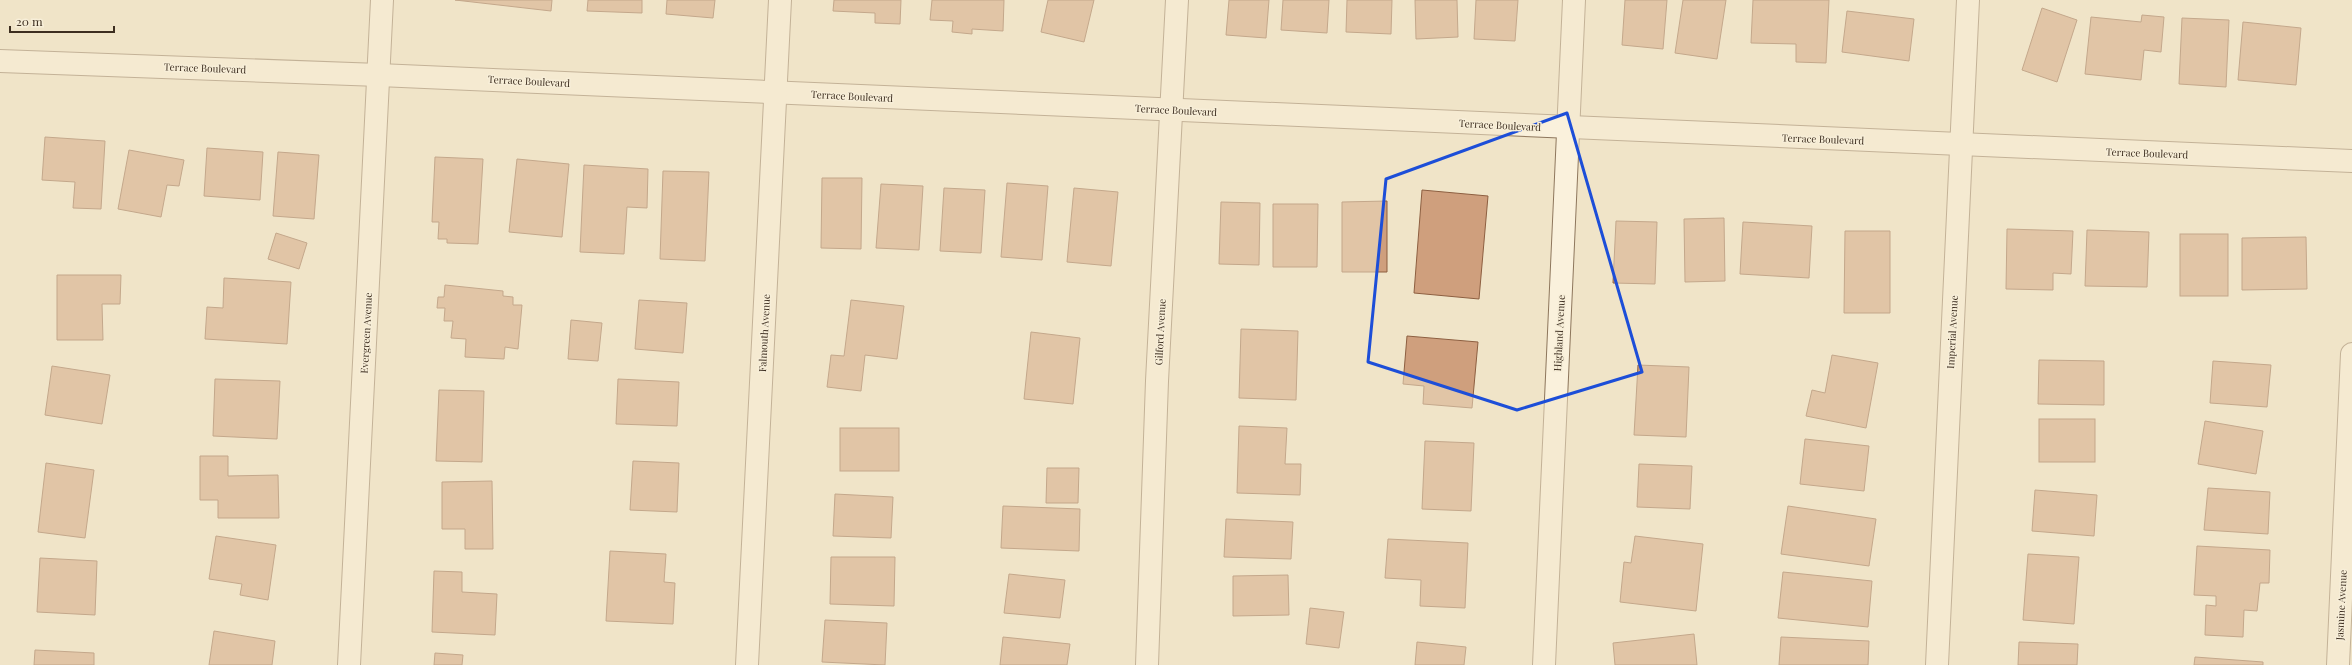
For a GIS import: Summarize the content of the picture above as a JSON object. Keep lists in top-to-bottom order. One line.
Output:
{"streets":{"street":["Terrace Boulevard","Gilford Avenue","Imperial Avenue","Evergreen Avenue","Falmouth Avenue","Highland Avenue","Jasmine Avenue"]},"crossings":[["Terrace Boulevard","Gilford Avenue"],["Terrace Boulevard","Imperial Avenue"],["Terrace Boulevard","Evergreen Avenue"],["Terrace Boulevard","Falmouth Avenue"],["Terrace Boulevard","Highland Avenue"]],"scale_bar":"20 m"}
